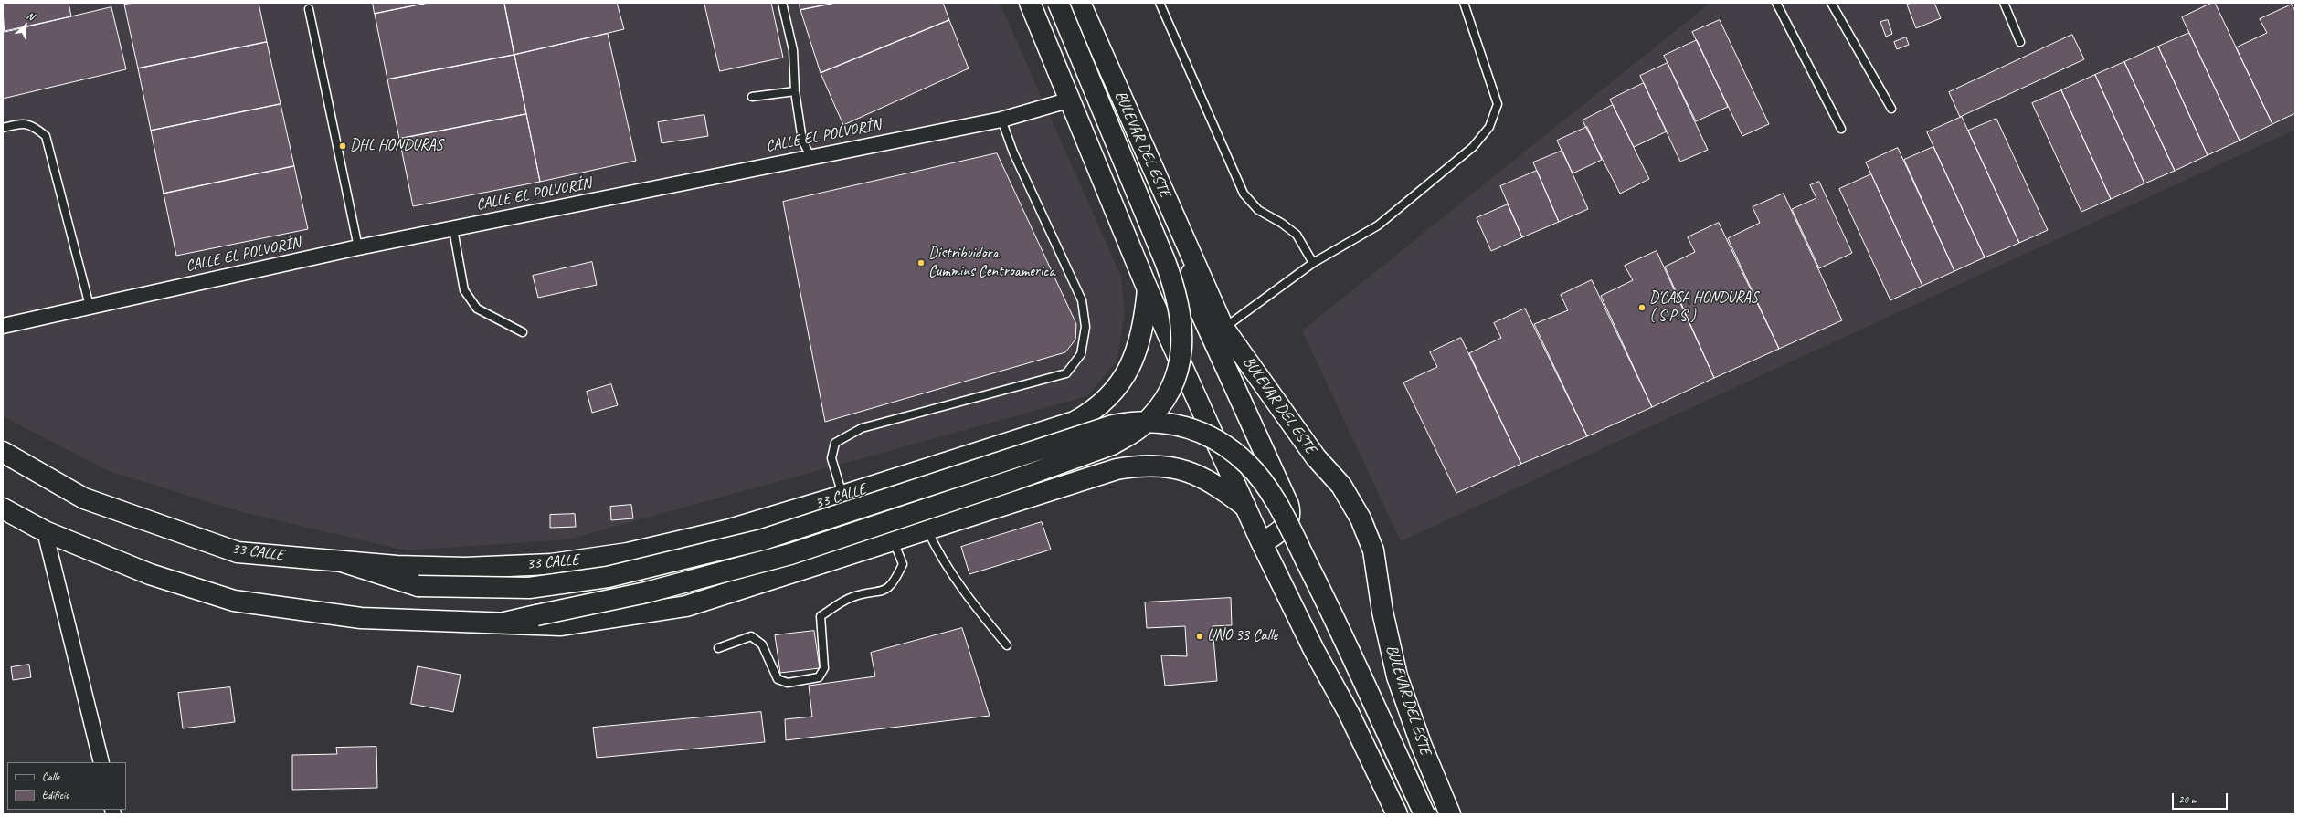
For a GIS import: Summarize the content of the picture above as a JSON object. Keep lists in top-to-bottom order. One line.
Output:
{"streets":{"main road":["BULEVAR DEL ESTE","33 CALLE"],"street":["CALLE EL POLVORÍN"]},"places":["DHL HONDURAS","Distribuidora Cummins Centroamerica","D'CASA HONDURAS ( S.P.S )","UNO 33 Calle"],"legend":["Calle","Edificio"],"scale_bar":"20 m","north":"top right"}
